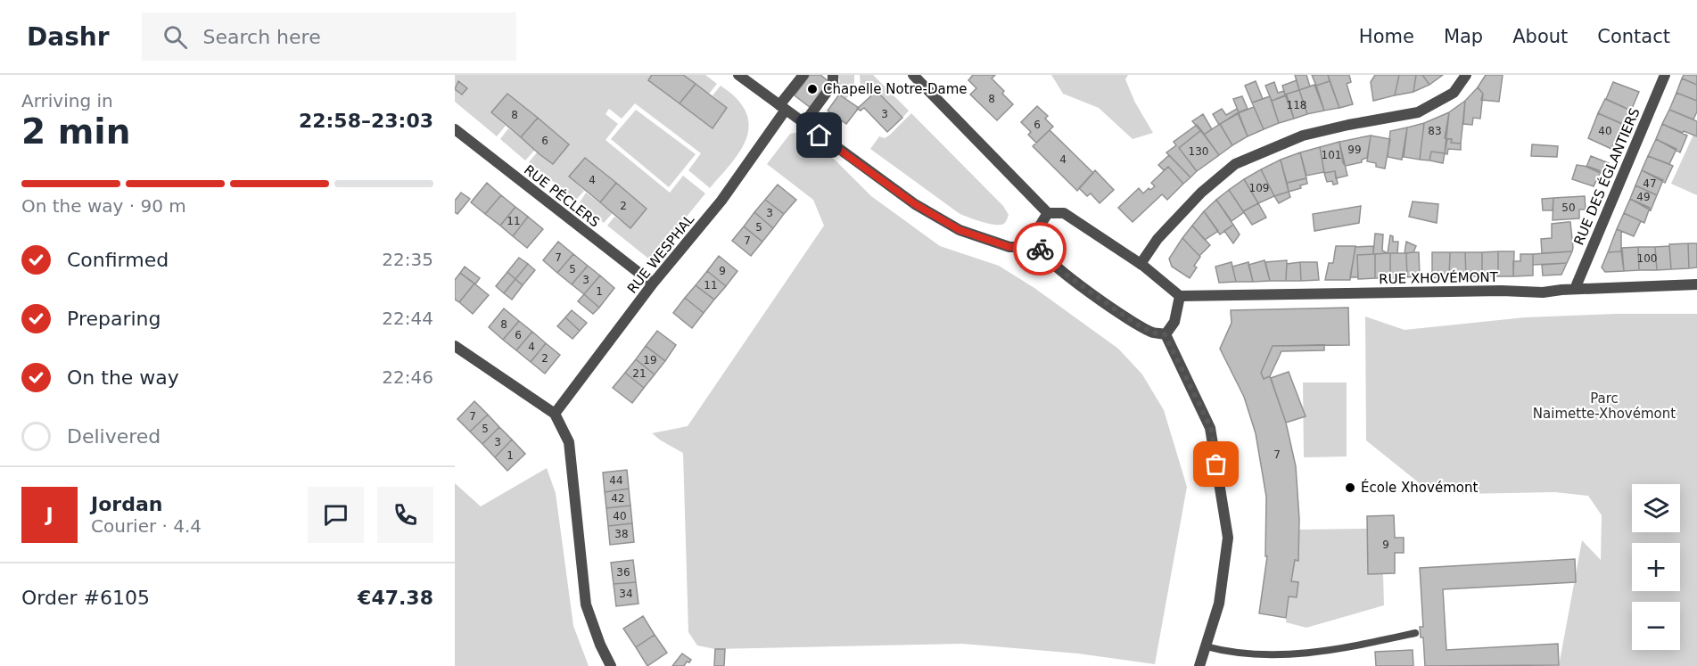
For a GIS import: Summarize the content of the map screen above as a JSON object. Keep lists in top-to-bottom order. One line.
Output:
{"streets":{"street":["RUE DES ÉGLANTIERS","RUE PÉCLERS","RUE WESPHAL","RUE XHOVÉMONT"]},"crossings":[["RUE DES ÉGLANTIERS","RUE XHOVÉMONT"],["RUE PÉCLERS","RUE WESPHAL"]],"parks":["Parc Naimette-Xhovémont"],"places":["Chapelle Notre-Dame","École Xhovémont"],"house_numbers":["8","118","3","8","6","83","40","6","99","130","101","4","4","47","109","49","2","50","3","11","5","7","7","100","5","9","3","11","1","8","6","4","2","19","21","7","5","3","7","1","44","42","40","38","9","36","34"],"page":{"header":"Dashr","search":"Search here","nav":["Home","Map","About","Contact"],"heading":["2 min","Arriving in","22:58–23:03"],"panel":["Jordan","Courier · 4.4","Order #6105","€47.38"],"bar":"On the way · 90 m","list":[["Confirmed","22:35"],["Preparing","22:44"],["On the way","22:46"],"Delivered"],"map_buttons":["+","−"],"round":"J"}}
